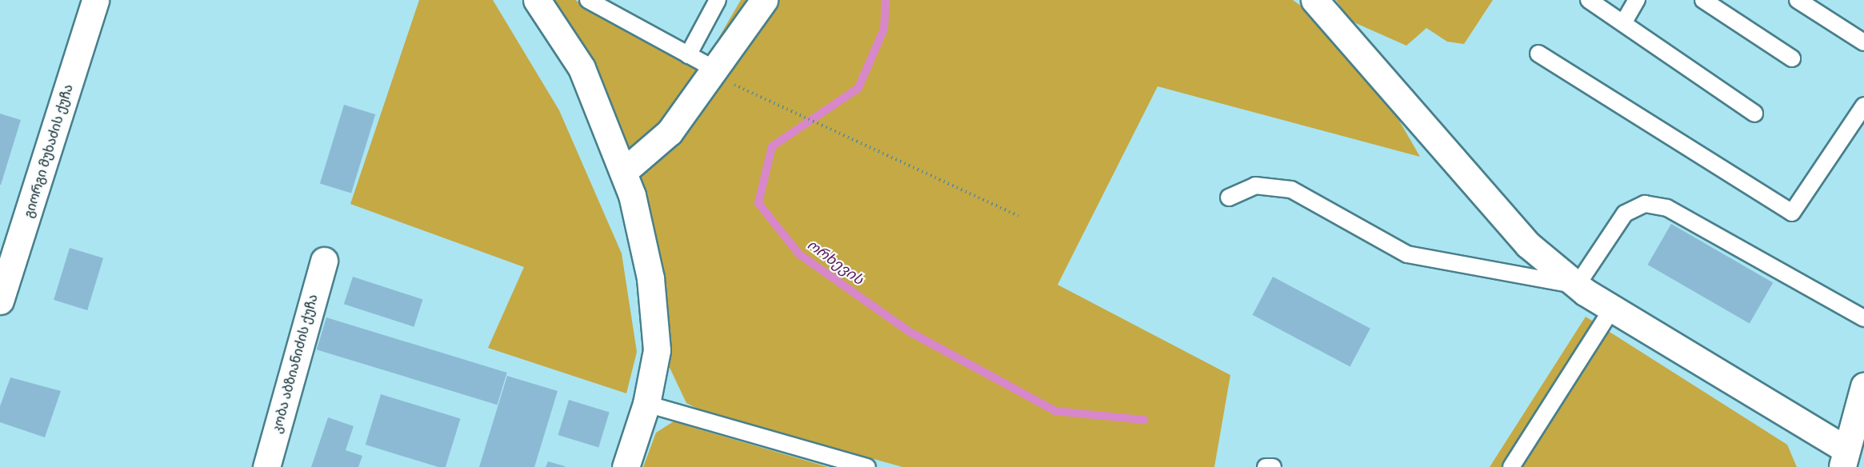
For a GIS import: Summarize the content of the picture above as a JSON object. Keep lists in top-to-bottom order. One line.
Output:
{"streets":{"street":["გიორგი მუხაძის ქუჩა","კობა აბზიანიძის ქუჩა"]},"water":["ორხევის"]}
